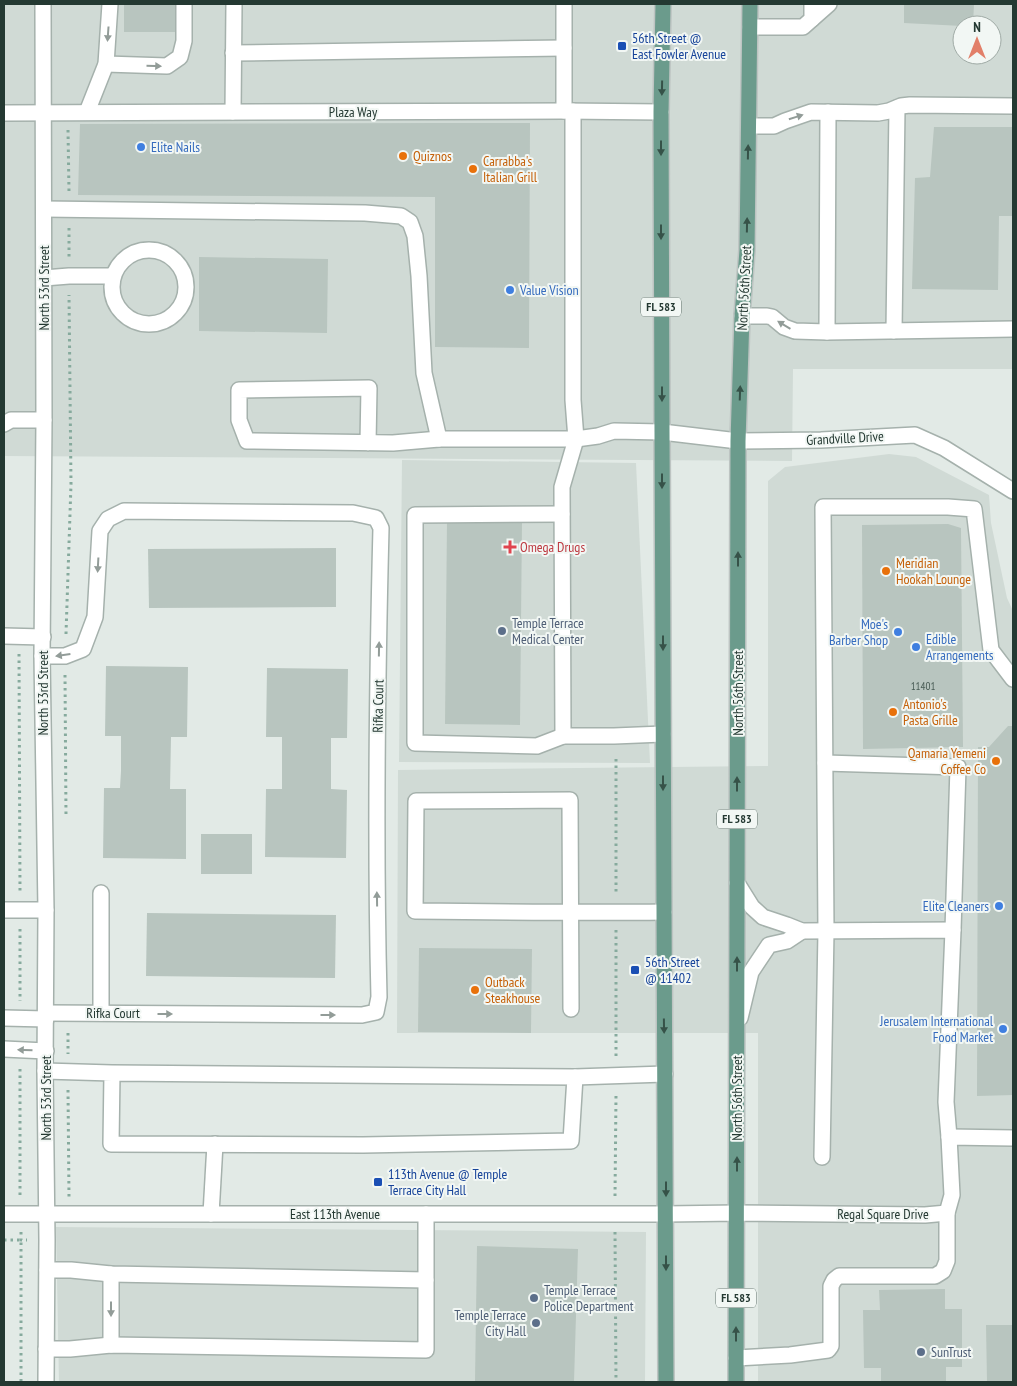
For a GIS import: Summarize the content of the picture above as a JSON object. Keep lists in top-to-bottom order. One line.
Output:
{"streets":{"main road":["North 56th Street","FL 583"],"street":["Plaza Way","North 53rd Street","Grandville Drive","Rifka Court","East 113th Avenue","Regal Square Drive"]},"crossings":[["Plaza Way","North 53rd Street"],["Plaza Way","FL 583"],["North 53rd Street","Rifka Court"],["North 53rd Street","East 113th Avenue"],["North 56th Street","Grandville Drive"],["North 56th Street","Regal Square Drive"],["FL 583","Grandville Drive"],["FL 583","East 113th Avenue"],["FL 583","Regal Square Drive"],["East 113th Avenue","Regal Square Drive"]],"places":{"transit":["56th Street @ East Fowler Avenue","56th Street @ 11402","113th Avenue @ Temple Terrace City Hall"],"other":["Elite Nails","Quiznos","Carrabba's Italian Grill","Value Vision","Meridian Hookah Lounge","Temple Terrace Medical Center","Moe's Barber Shop","Edible Arrangements","Antonio's Pasta Grille","Qamaria Yemeni Coffee Co","Elite Cleaners","Outback Steakhouse","Jerusalem International Food Market","Temple Terrace Police Department","Temple Terrace City Hall","SunTrust"],"health":["Omega Drugs"]},"house_numbers":["11401"],"north":"top"}
